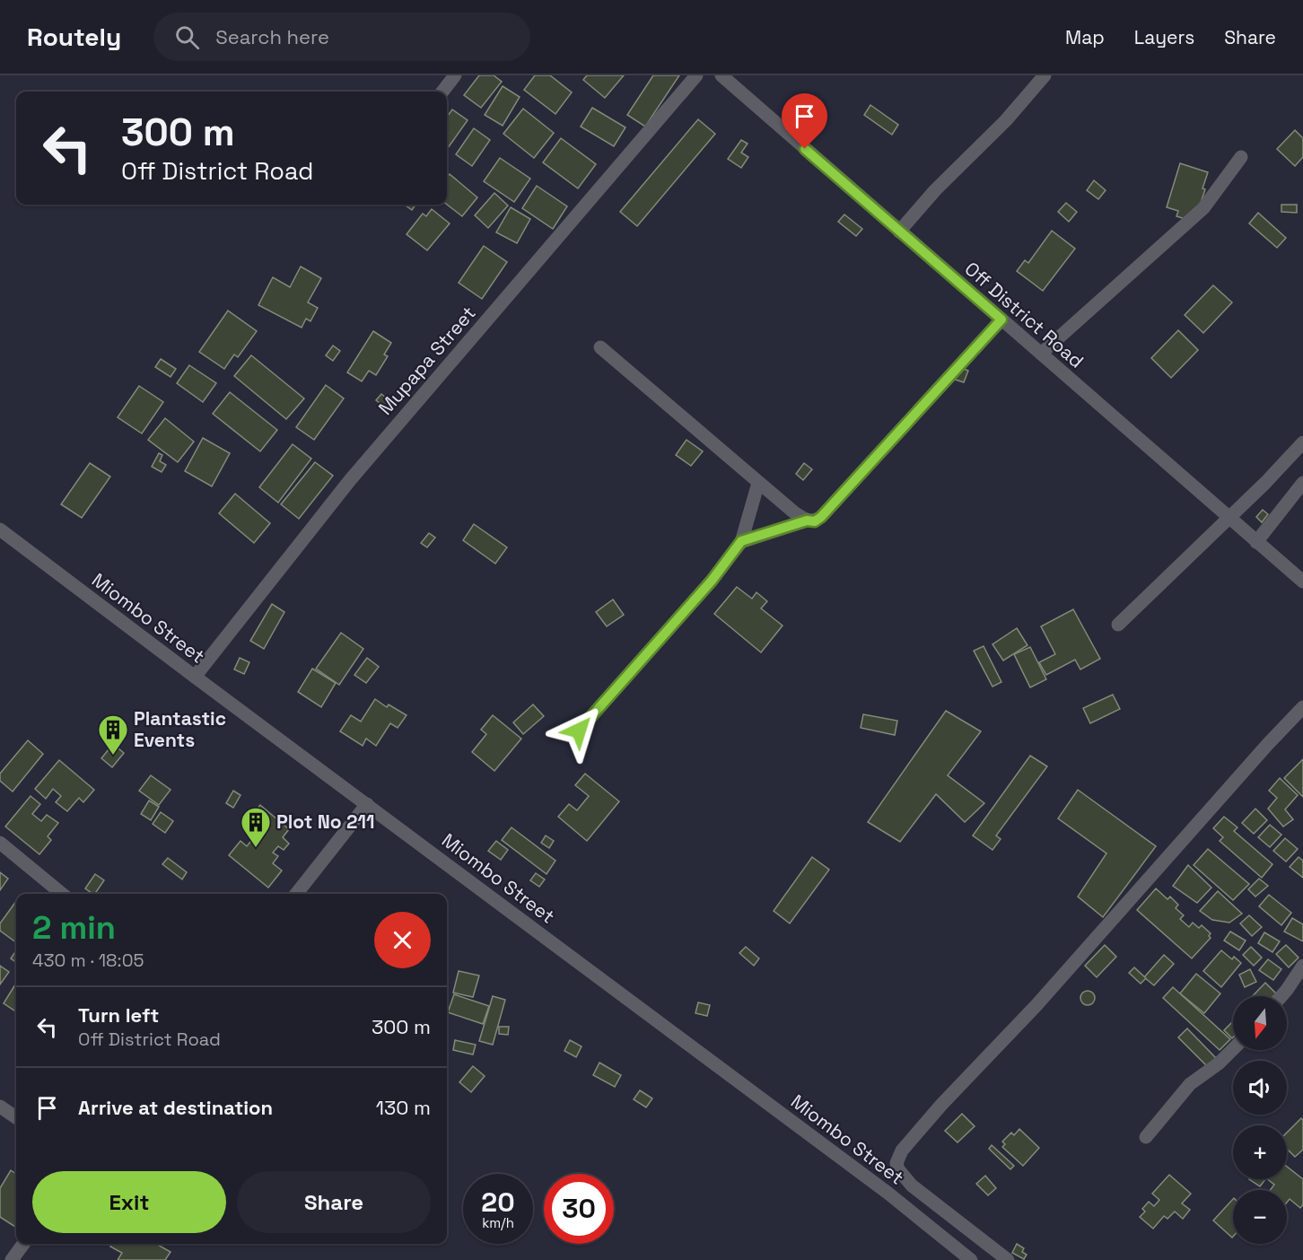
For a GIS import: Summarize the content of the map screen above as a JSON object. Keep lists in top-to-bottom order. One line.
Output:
{"streets":{"street":["Off District Road","Mupapa Street","Miombo Street"]},"crossings":[["Mupapa Street","Miombo Street"]],"places":{"building":["Plantastic Events","Plot No 211"]},"north":"bottom","page":{"header":"Routely","search":"Search here","nav":["Map","Layers","Share"],"turn":["300 m","Off District Road"],"heading":["2 min","430 m · 18:05"],"list":[{"name":"Turn left","note":"Off District Road","value":"300 m"},{"name":"Arrive at destination","value":"130 m"}],"map_buttons":["+","−"],"buttons":["Exit","Share"],"speed":"20 km/h","limit":"30"}}
